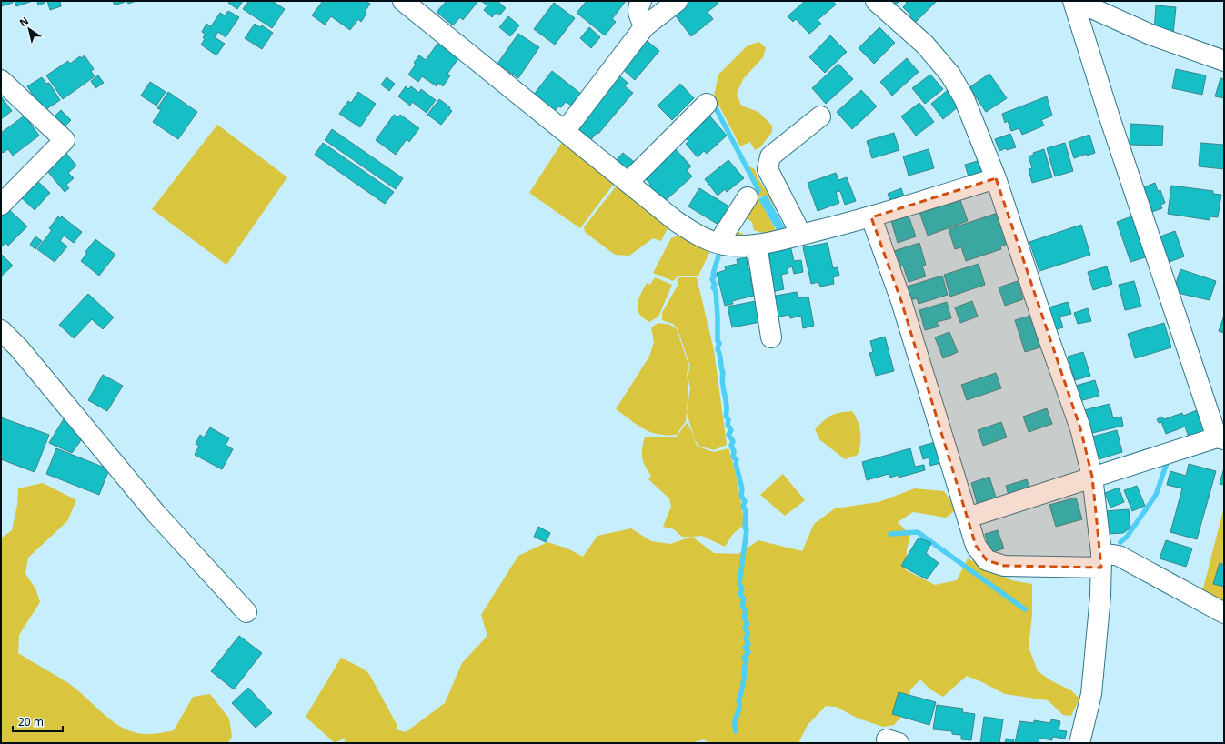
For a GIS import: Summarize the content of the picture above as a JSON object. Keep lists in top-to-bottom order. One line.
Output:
{"scale_bar":"20 m","north":"top left"}
